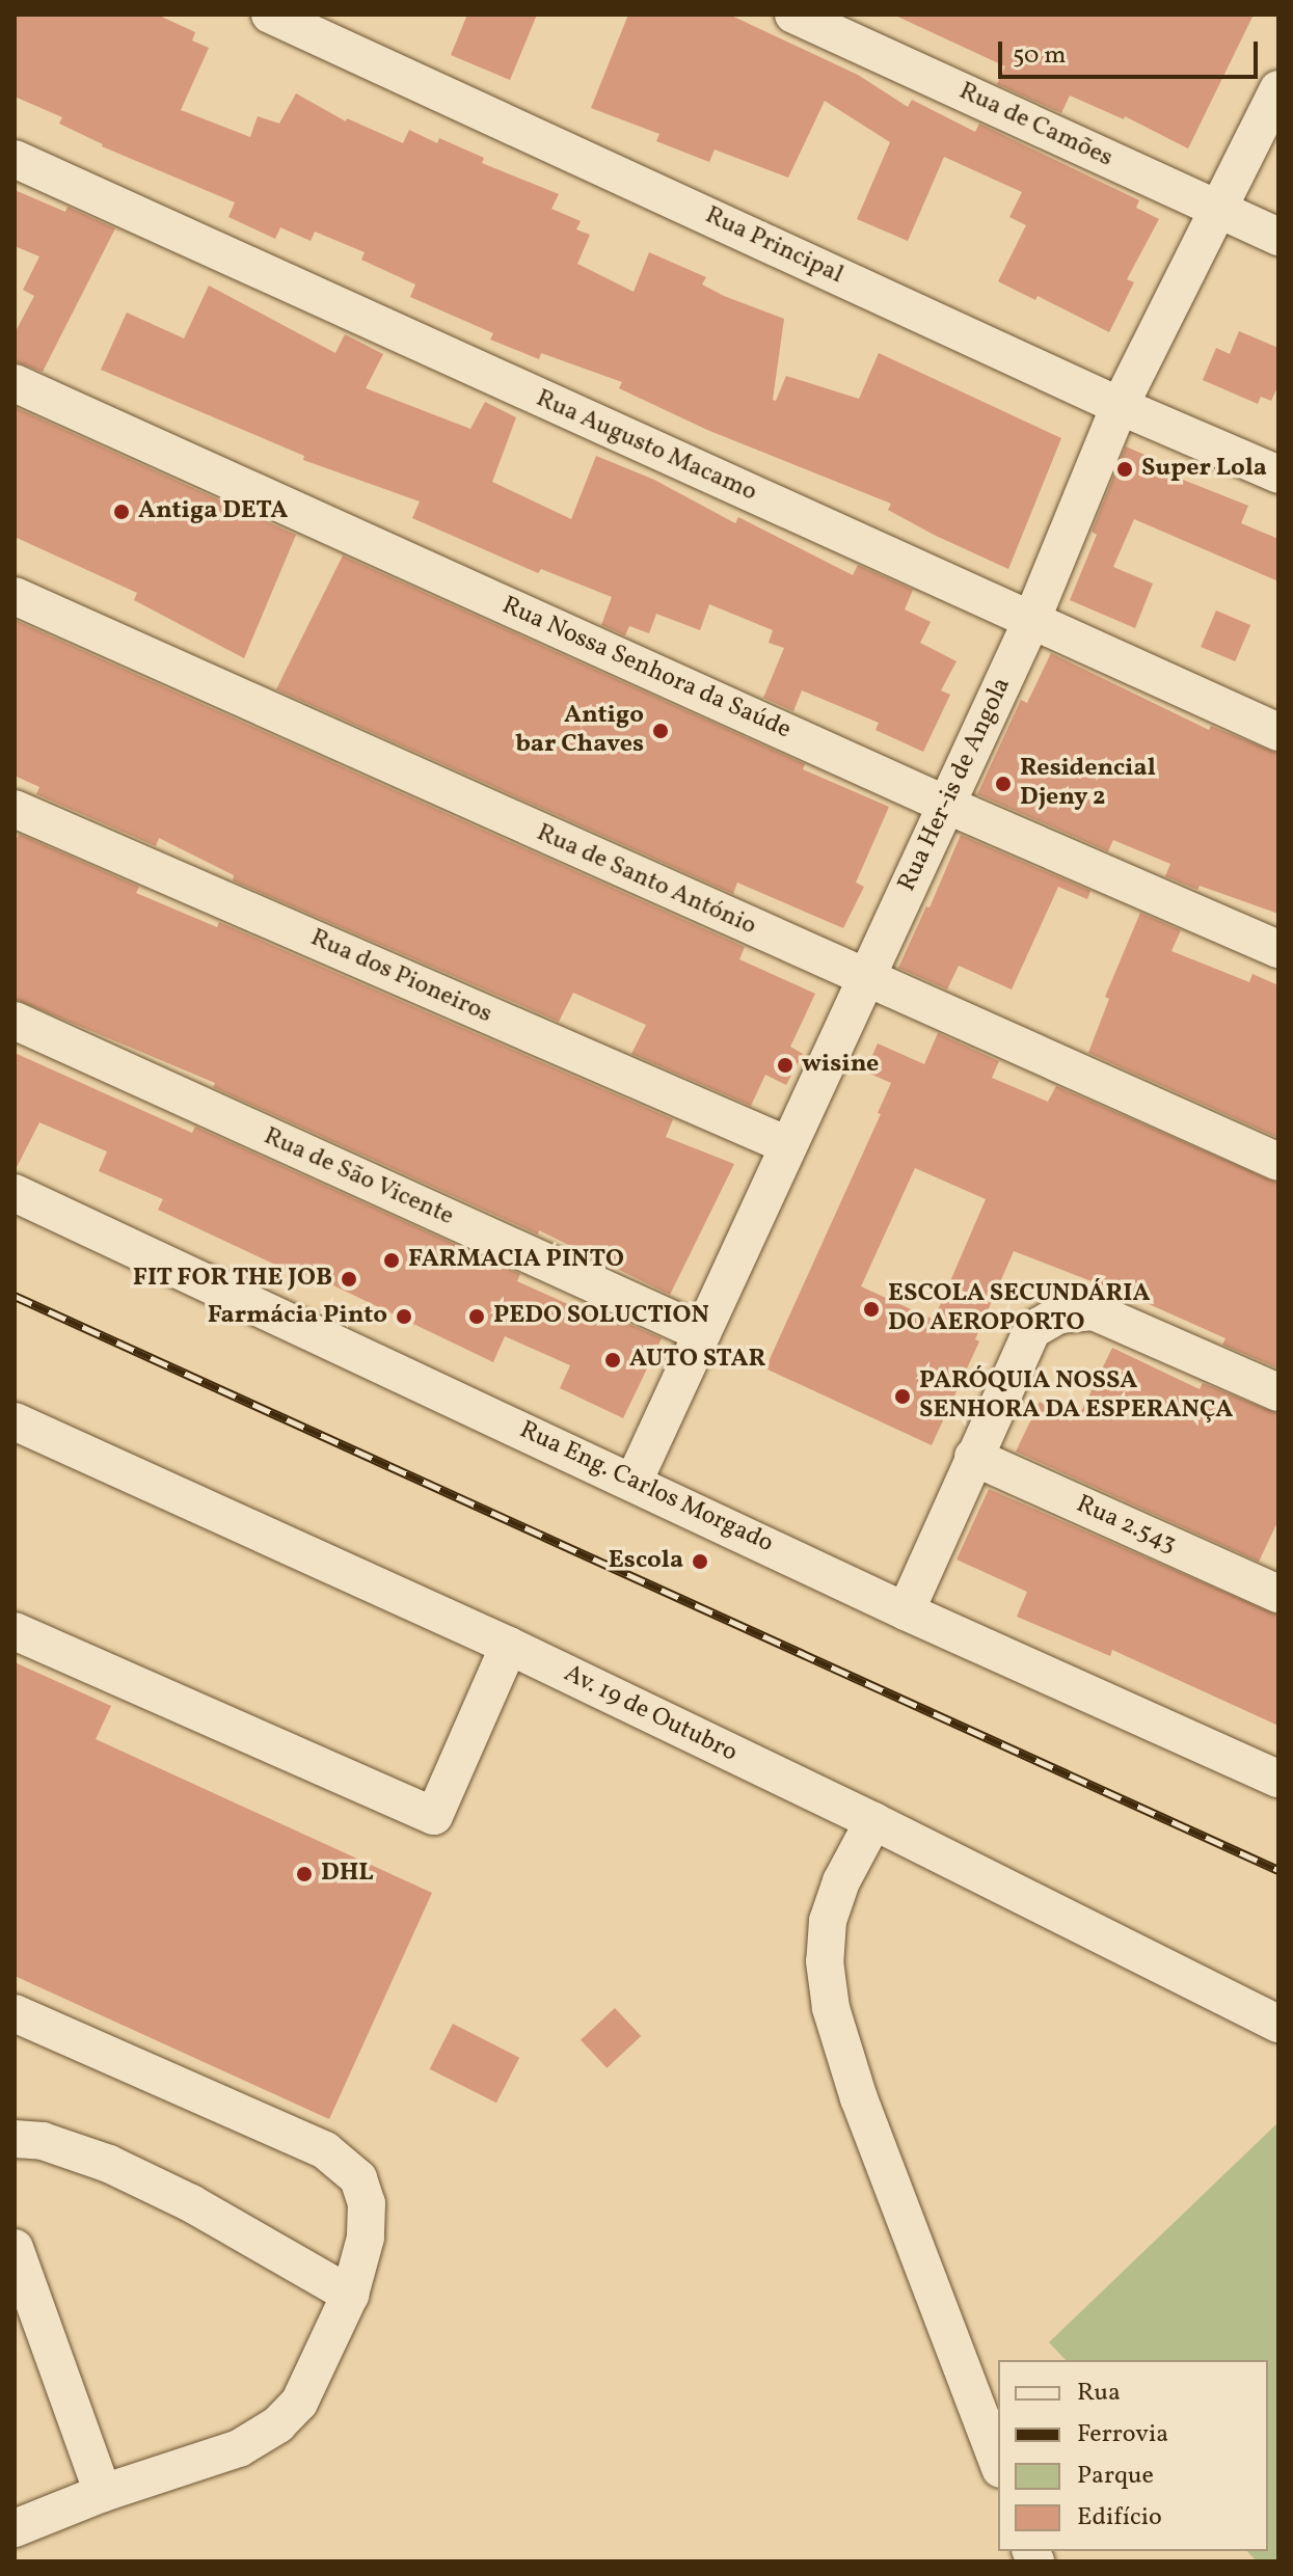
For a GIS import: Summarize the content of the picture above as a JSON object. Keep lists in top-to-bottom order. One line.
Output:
{"streets":{"street":["Rua de Camões","Rua Principal","Rua Augusto Macamo","Rua Nossa Senhora da Saúde","Rua Her-is de Angola","Rua de Santo António","Rua dos Pioneiros","Rua de São Vicente","Rua Eng. Carlos Morgado","Rua 2.543","Av. 19 de Outubro"]},"crossings":[["Rua de Camões","Rua Her-is de Angola"],["Rua Principal","Rua Her-is de Angola"],["Rua Augusto Macamo","Rua Her-is de Angola"],["Rua Nossa Senhora da Saúde","Rua Her-is de Angola"],["Rua Her-is de Angola","Rua de Santo António"],["Rua Her-is de Angola","Rua dos Pioneiros"],["Rua Her-is de Angola","Rua de São Vicente"],["Rua Her-is de Angola","Rua Eng. Carlos Morgado"]],"places":["Super Lola","Antiga DETA","Antigo bar Chaves","Residencial Djeny 2","wisine","FARMACIA PINTO","FIT FOR THE JOB","ESCOLA SECUNDÁRIA DO AEROPORTO","Farmácia Pinto","PEDO SOLUCTION","AUTO STAR","PARÓQUIA NOSSA SENHORA DA ESPERANÇA","Escola","DHL"],"legend":["Rua","Ferrovia","Parque","Edifício"],"scale_bar":"50 m"}
